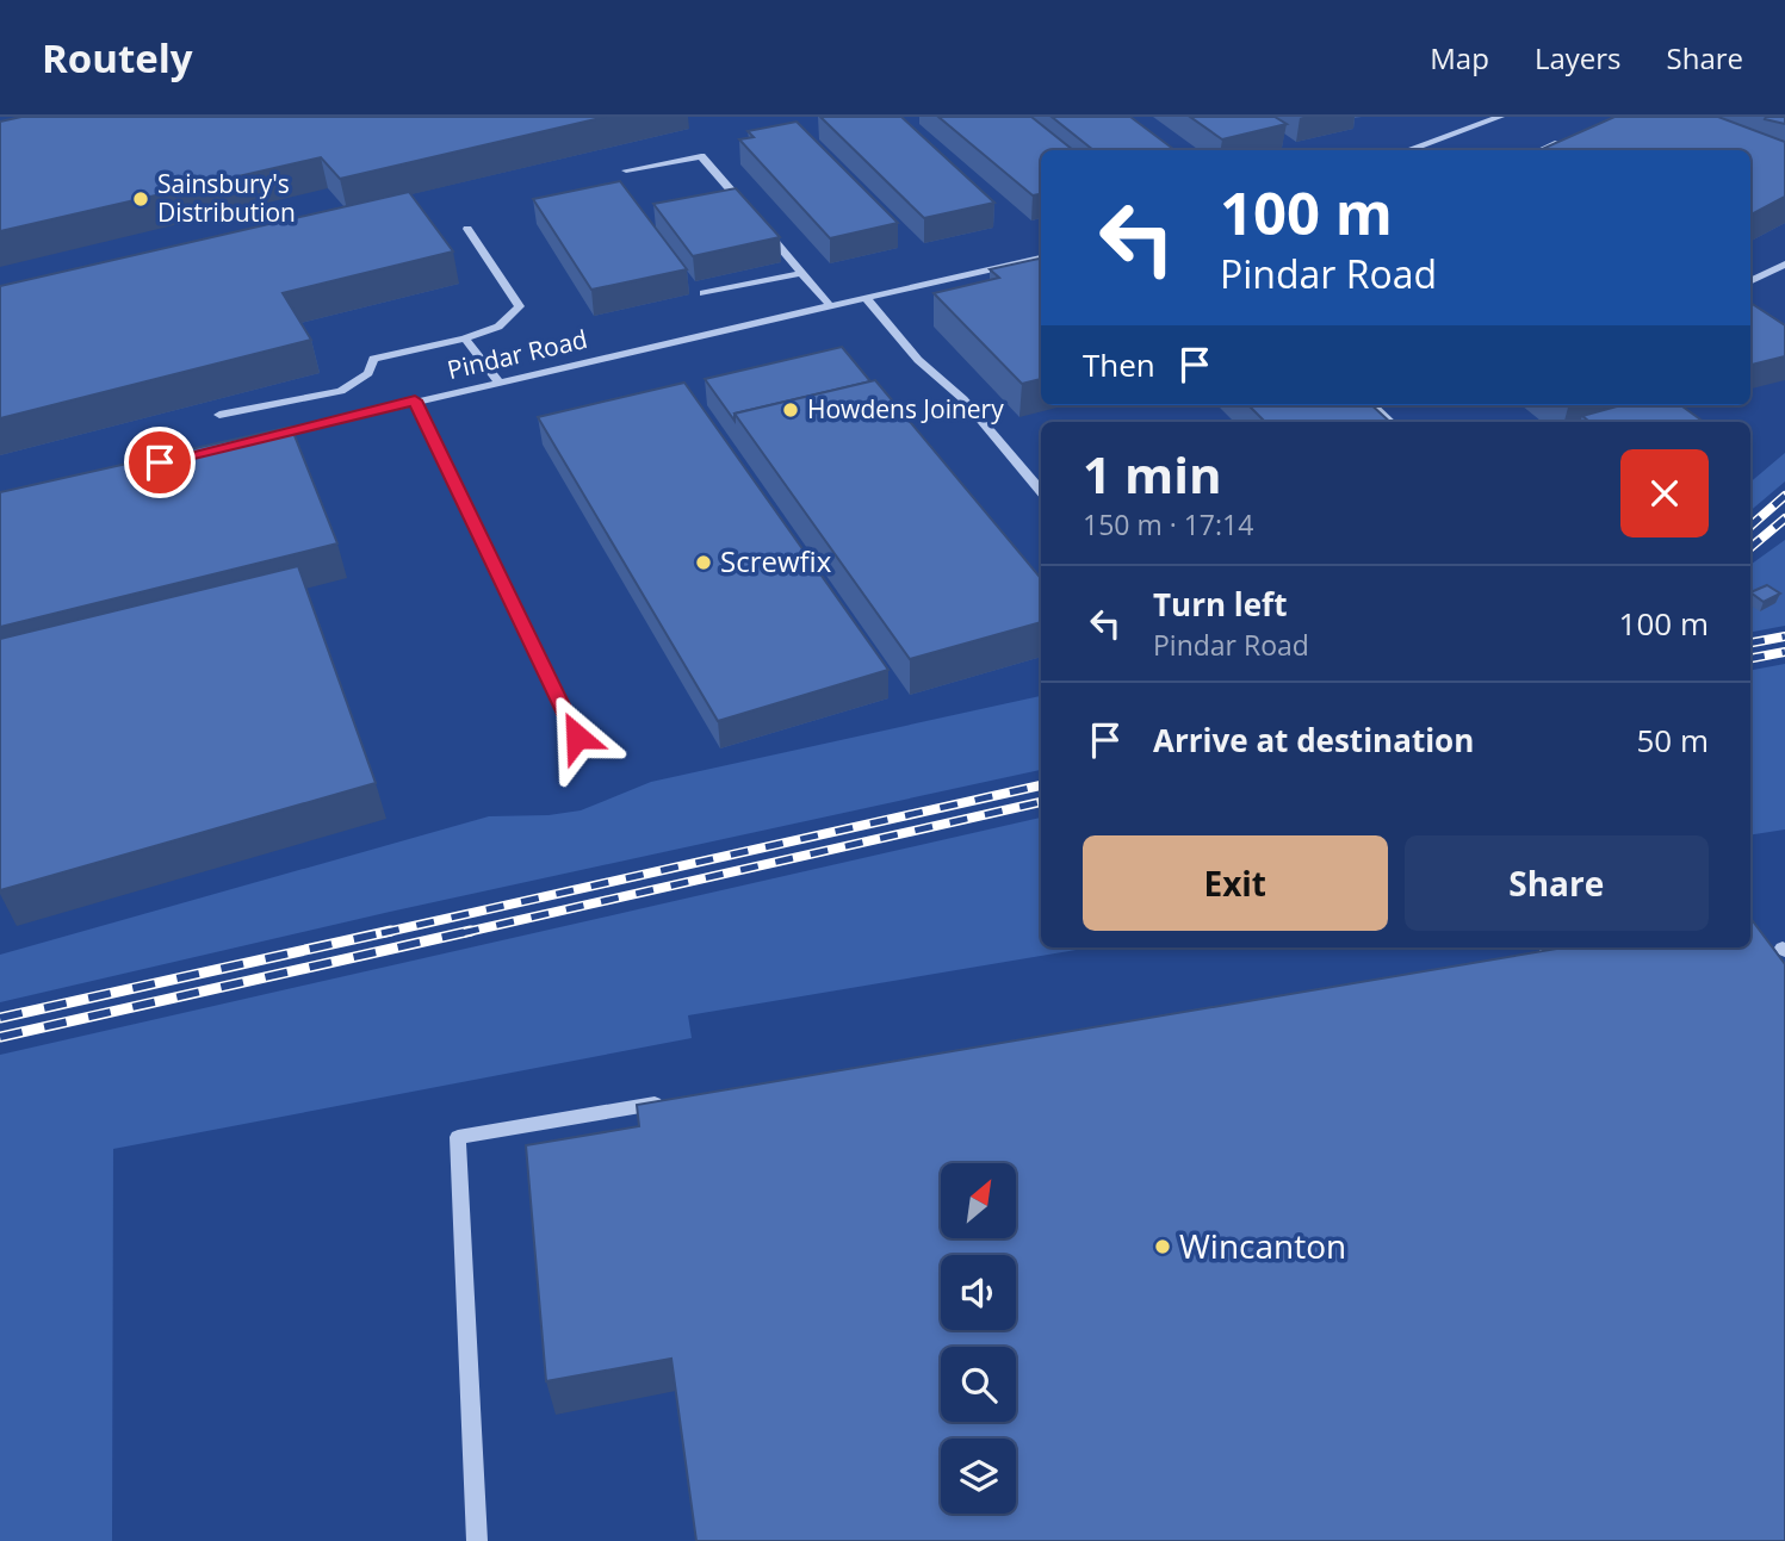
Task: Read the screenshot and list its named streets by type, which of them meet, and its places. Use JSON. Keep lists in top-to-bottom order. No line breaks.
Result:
{"streets":{"street":["Pindar Road"]},"places":["Sainsbury's Distribution","Howdens Joinery","Screwfix","Wincanton"],"north":"top right","page":{"header":"Routely","nav":["Map","Layers","Share"],"turn":["100 m","Pindar Road"],"then":"Then","heading":["1 min","150 m · 17:14"],"list":[{"name":"Turn left","note":"Pindar Road","value":"100 m"},{"name":"Arrive at destination","value":"50 m"}],"buttons":["Exit","Share"]}}
